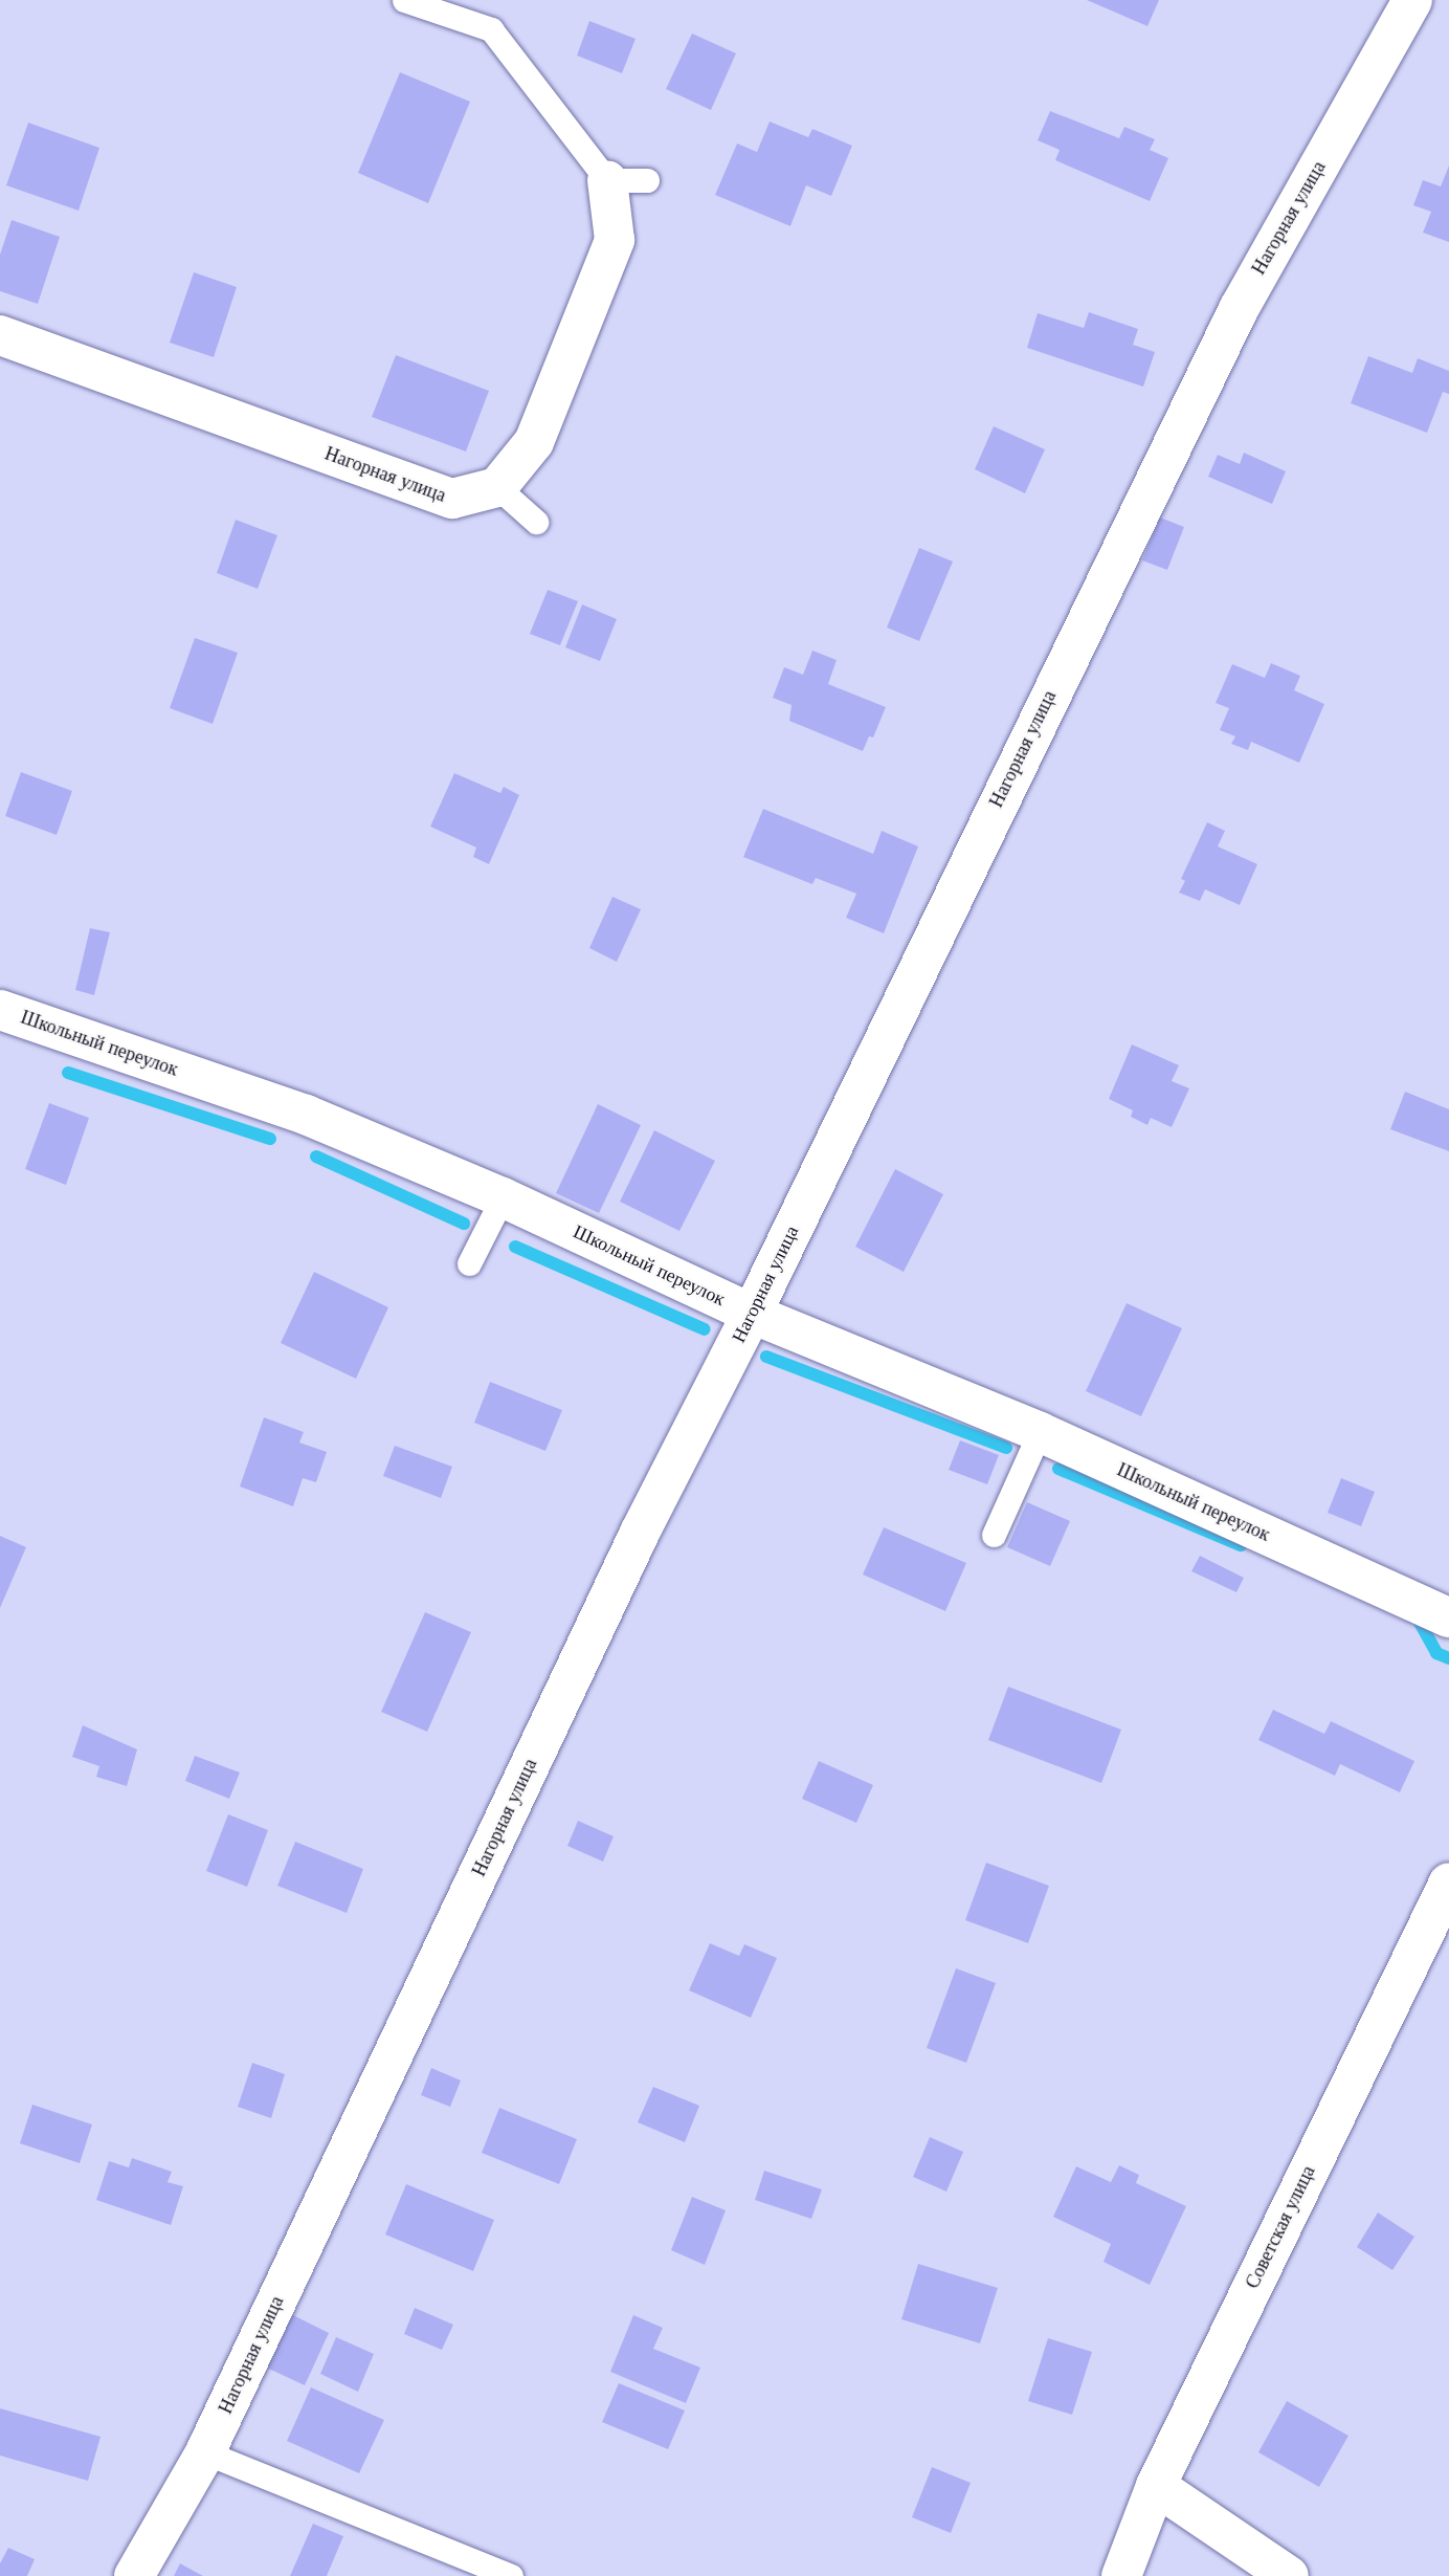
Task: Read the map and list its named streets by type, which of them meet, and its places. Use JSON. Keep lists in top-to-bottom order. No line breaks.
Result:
{"streets":{"street":["Нагорная улица","Школьный переулок","Советская улица"]},"crossings":[["Нагорная улица","Школьный переулок"]]}
